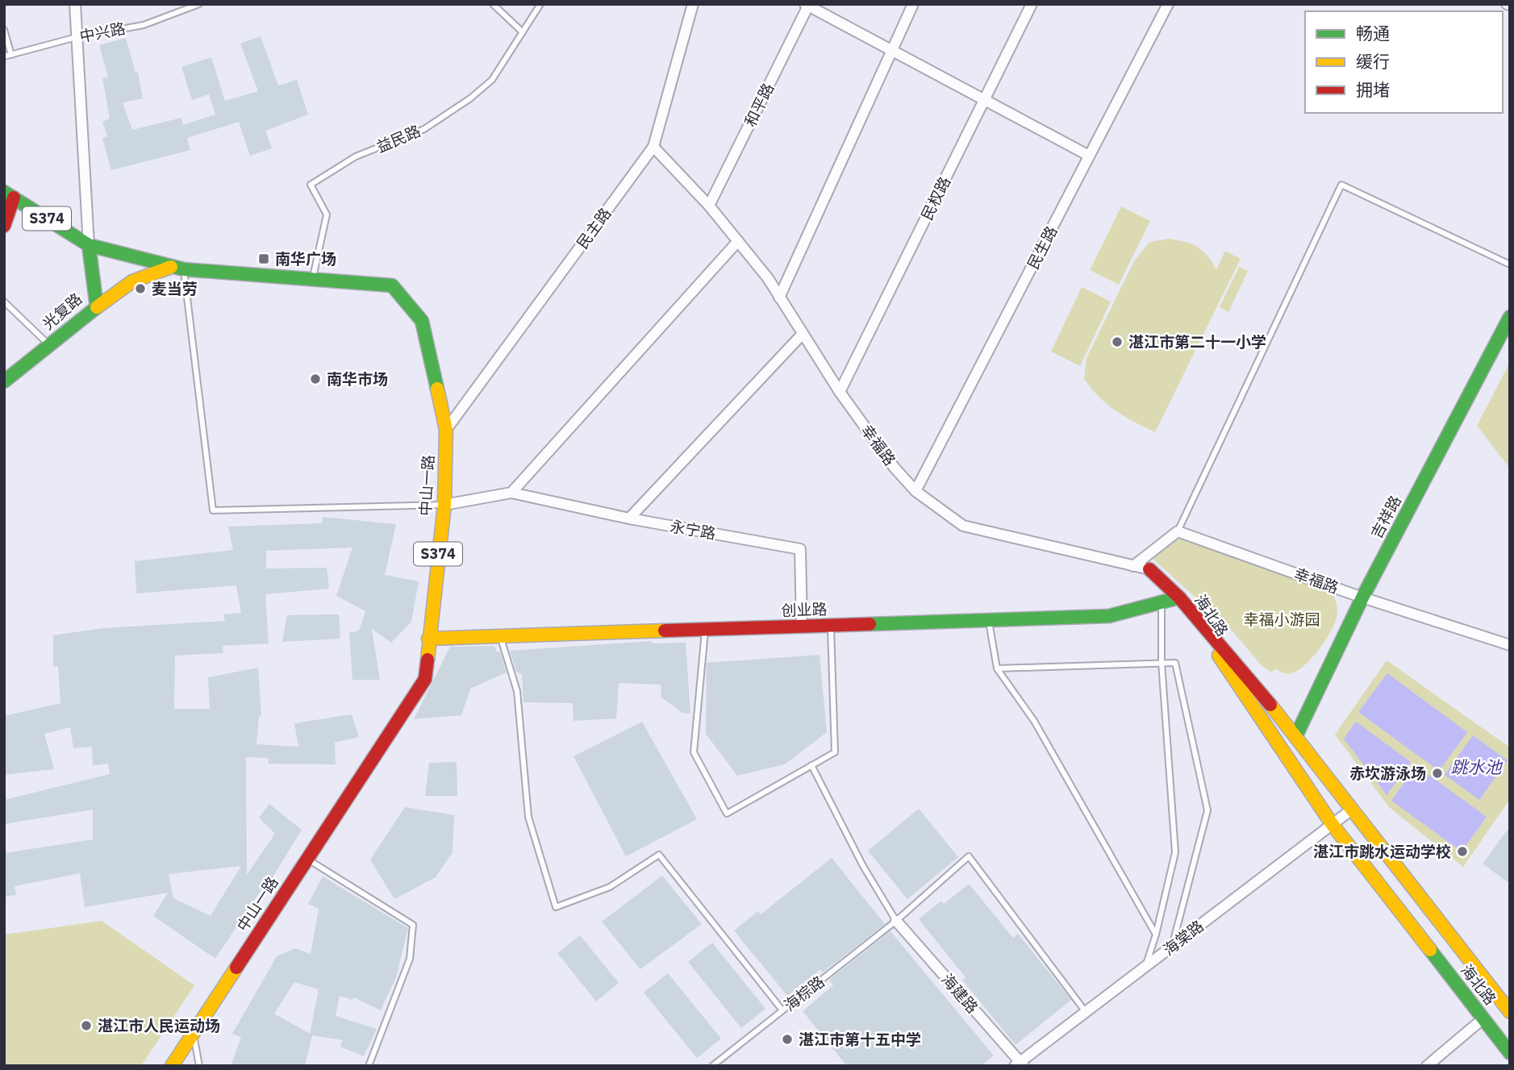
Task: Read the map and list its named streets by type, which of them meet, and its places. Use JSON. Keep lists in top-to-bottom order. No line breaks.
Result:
{"streets":{"street":["和平路","民权路","S374","民主路","民生路","光复路","幸福路","中山一路","吉祥路","永宁路","创业路","海北路","海棠路","海建路"],"lane":["中兴路","益民路","海棕路"]},"crossings":[["和平路","幸福路"],["益民路","中山一路"],["民权路","幸福路"],["S374","光复路"],["S374","中山一路"],["民主路","幸福路"],["民主路","中山一路"],["民生路","幸福路"],["光复路","中山一路"],["幸福路","吉祥路"],["中山一路","创业路"],["吉祥路","海北路"],["永宁路","创业路"],["创业路","海北路"],["海北路","海棠路"],["海棠路","海棕路"],["海棠路","海建路"],["海棕路","海建路"]],"water":["跳水池"],"parks":["幸福小游园"],"places":{"transit":["南华广场"],"other":["麦当劳","湛江市第二十一小学","南华市场","赤坎游泳场","湛江市跳水运动学校","湛江市人民运动场","湛江市第十五中学"]},"legend":["畅通","缓行","拥堵"]}
